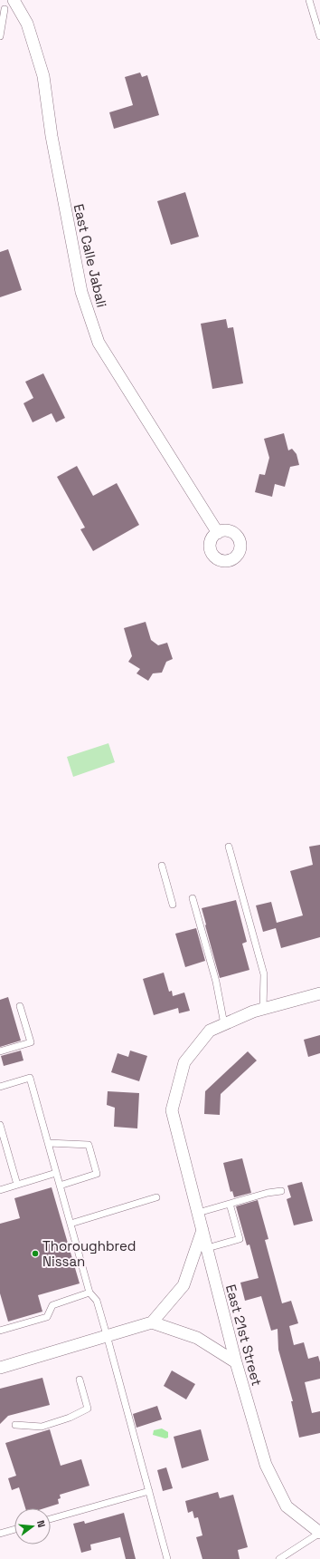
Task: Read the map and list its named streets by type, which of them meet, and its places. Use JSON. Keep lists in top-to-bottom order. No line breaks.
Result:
{"streets":{"street":["East Calle Jabali","East 21st Street"]},"places":["Thoroughbred Nissan"],"north":"right"}
